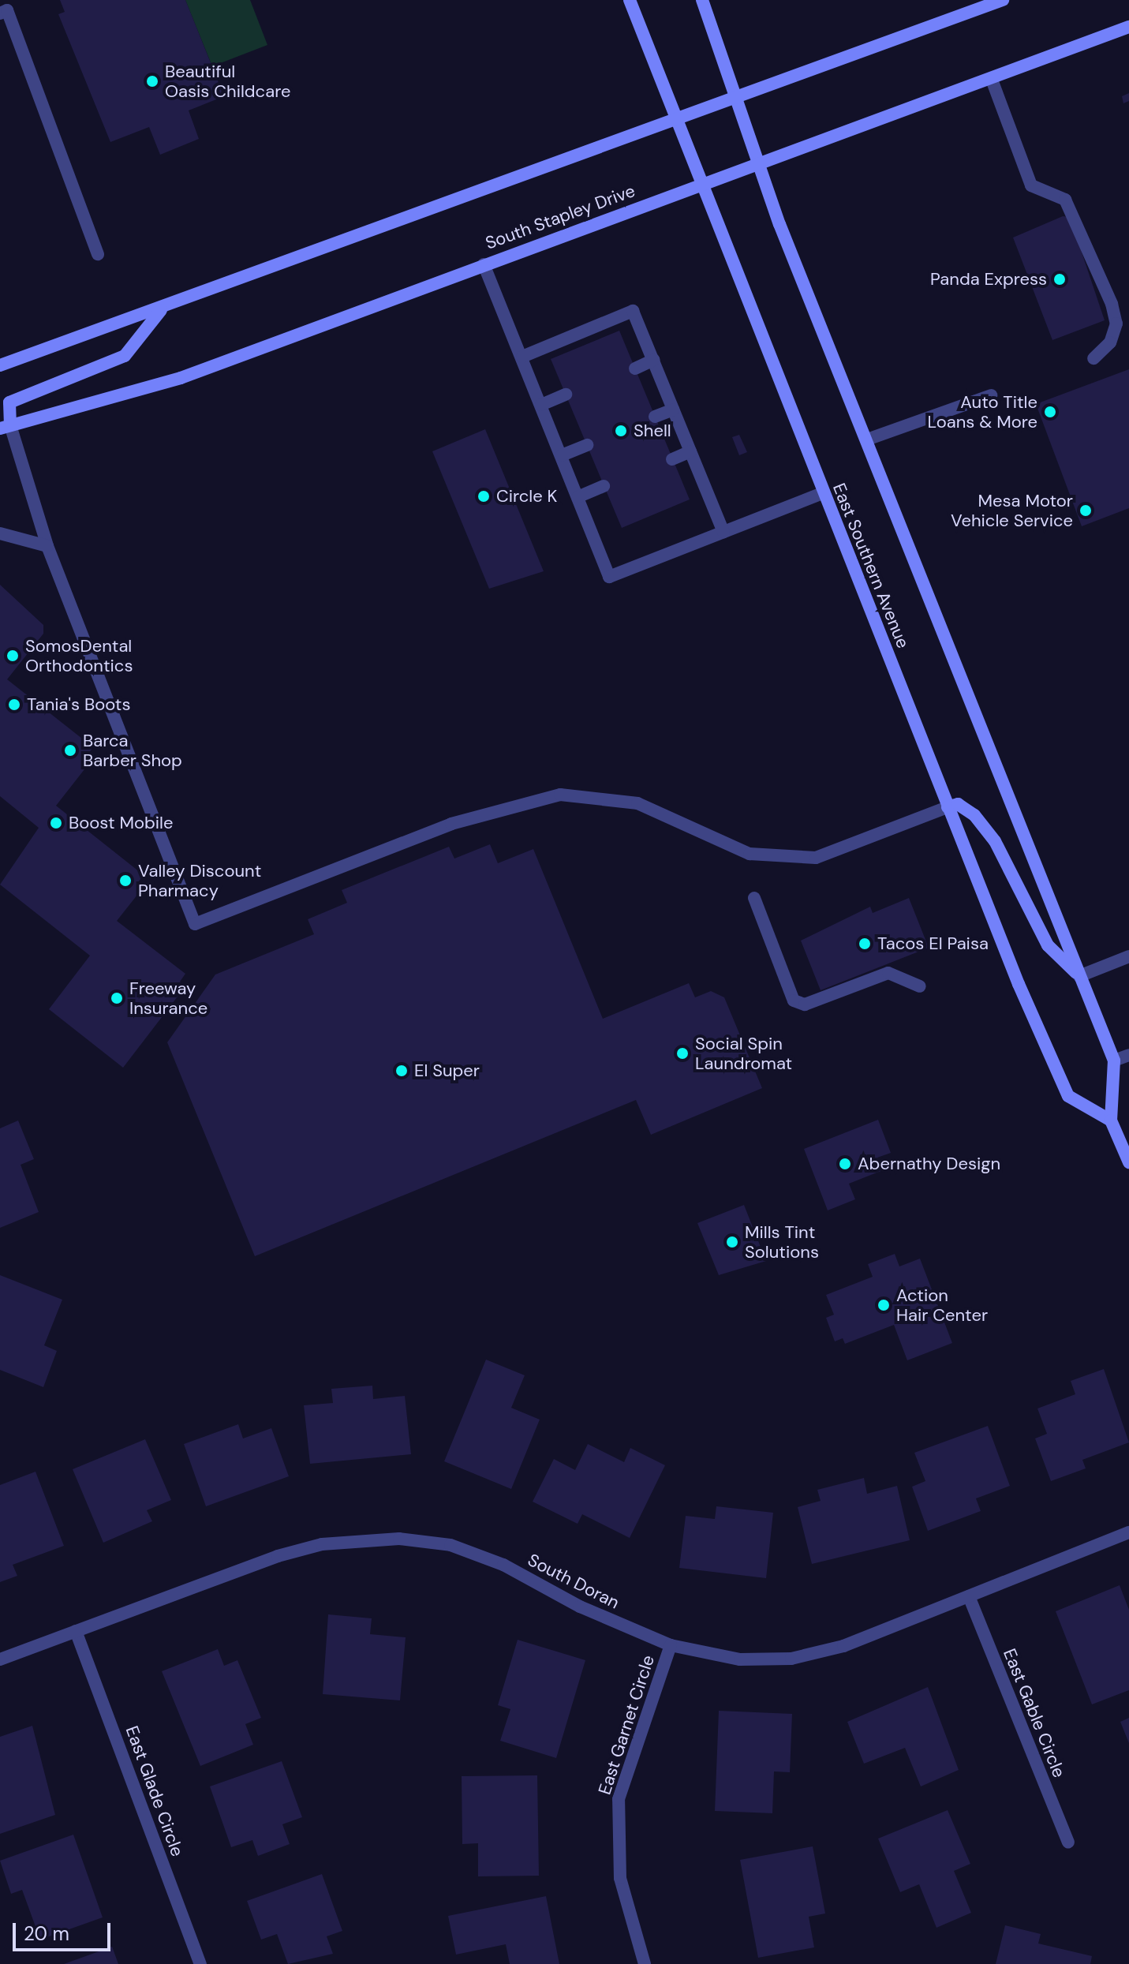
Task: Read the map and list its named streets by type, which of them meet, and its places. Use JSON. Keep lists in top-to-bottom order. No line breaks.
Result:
{"streets":{"main road":["South Stapley Drive","East Southern Avenue"],"street":["South Doran","East Gable Circle","East Garnet Circle","East Glade Circle"]},"crossings":[["South Stapley Drive","East Southern Avenue"],["South Doran","East Gable Circle"],["South Doran","East Garnet Circle"],["South Doran","East Glade Circle"]],"places":["Beautiful Oasis Childcare","Panda Express","Auto Title Loans & More","Shell","Circle K","Mesa Motor Vehicle Service","SomosDental Orthodontics","Tania's Boots","Barca Barber Shop","Boost Mobile","Valley Discount Pharmacy","Tacos El Paisa","Freeway Insurance","Social Spin Laundromat","El Super","Abernathy Design","Mills Tint Solutions","Action Hair Center"],"scale_bar":"20 m"}
